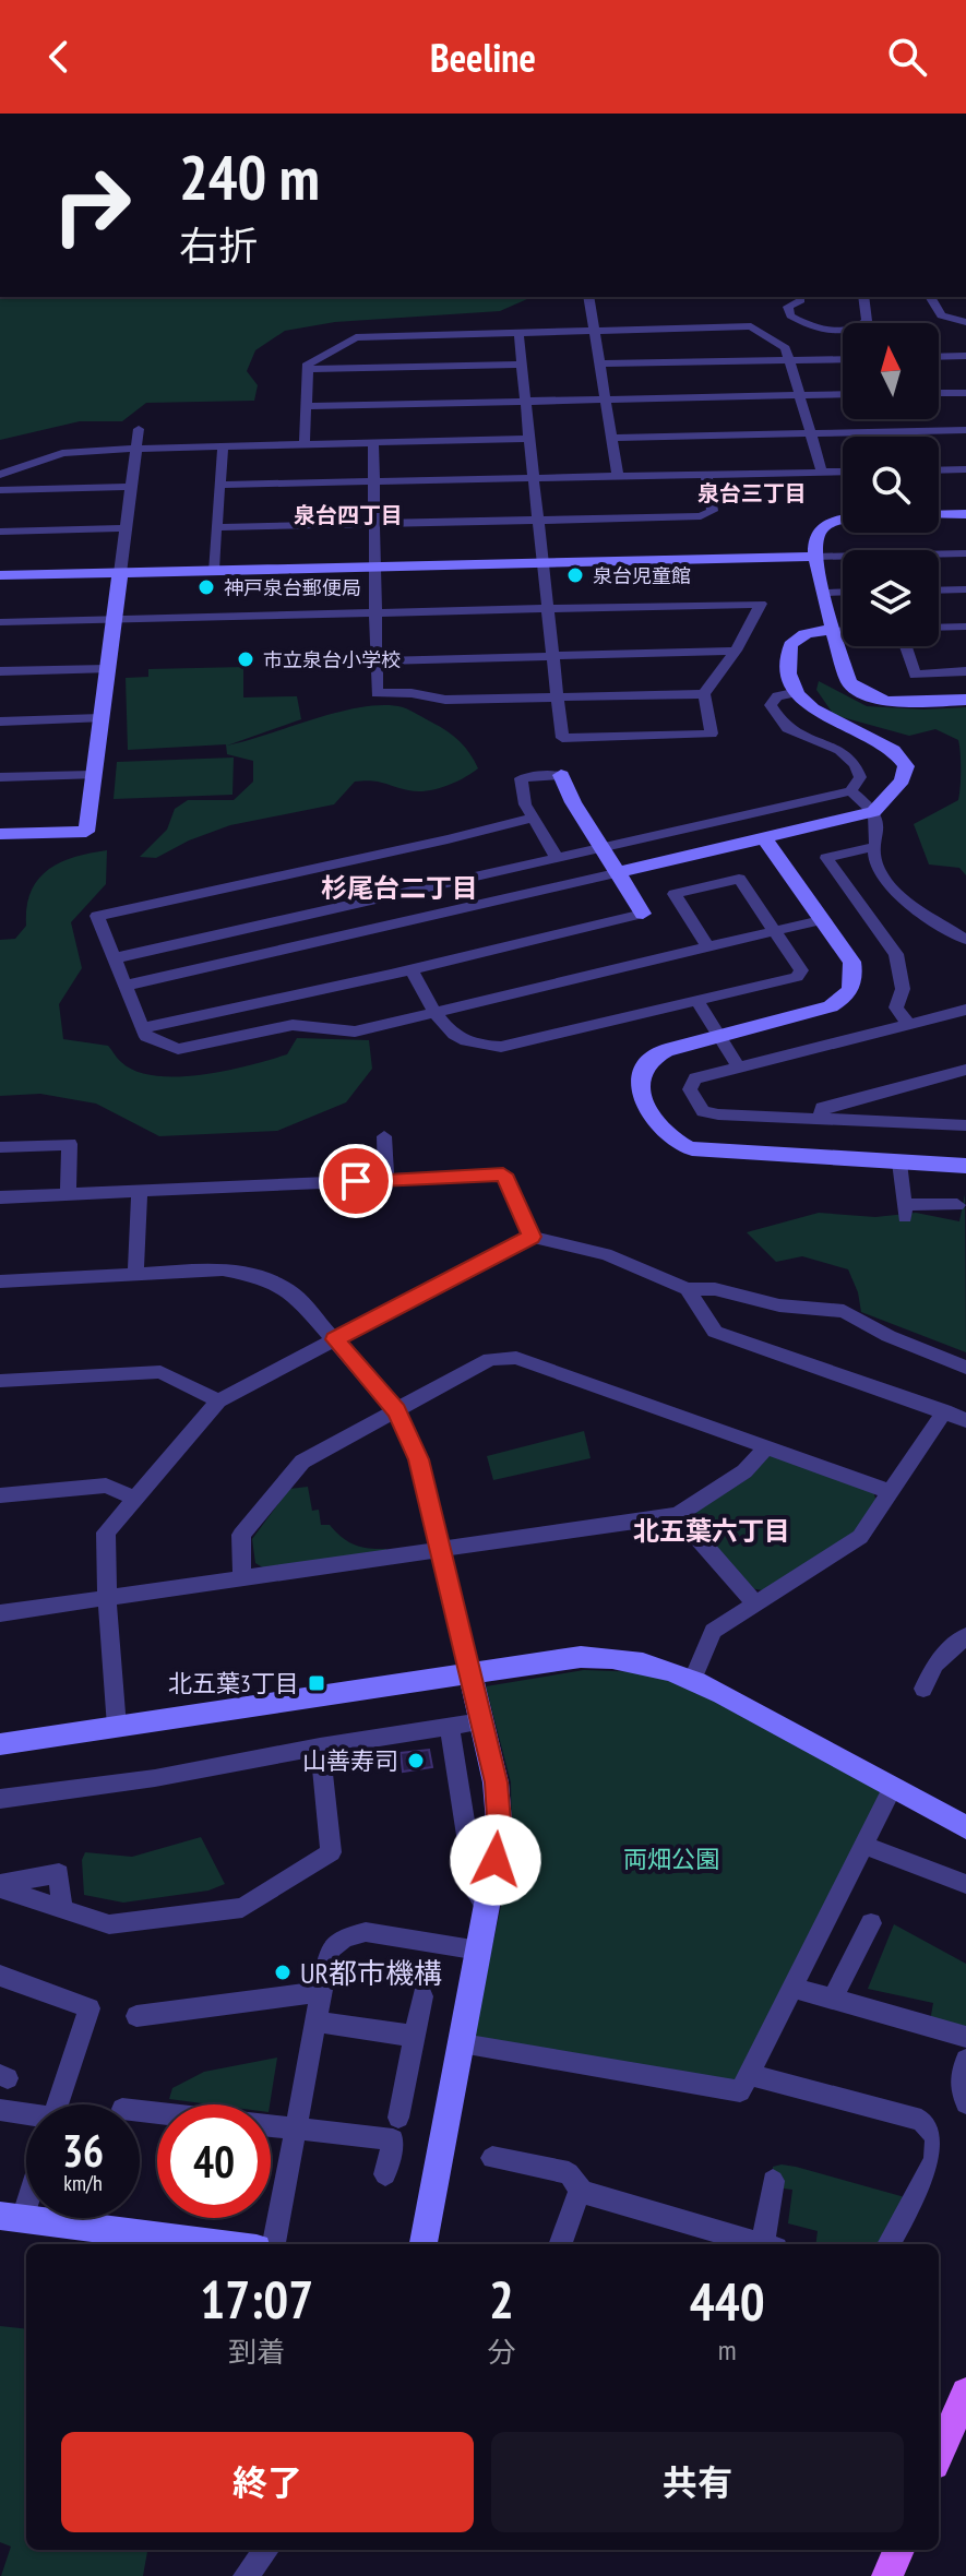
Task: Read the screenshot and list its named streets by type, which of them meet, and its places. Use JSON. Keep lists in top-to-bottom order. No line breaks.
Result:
{"districts":["泉台三丁目","泉台四丁目","杉尾台二丁目","北五葉六丁目"],"parks":["両畑公園"],"places":{"other":["泉台児童館","神戸泉台郵便局","市立泉台小学校","山善寿司","UR都市機構"],"transit":["北五葉3丁目"]},"north":"top","page":{"header":"Beeline","turn":["240 m","右折"],"speed":"36 km/h","limit":"40","eta":["17:07","到着","2","分","440","m"],"buttons":["終了","共有"]}}
